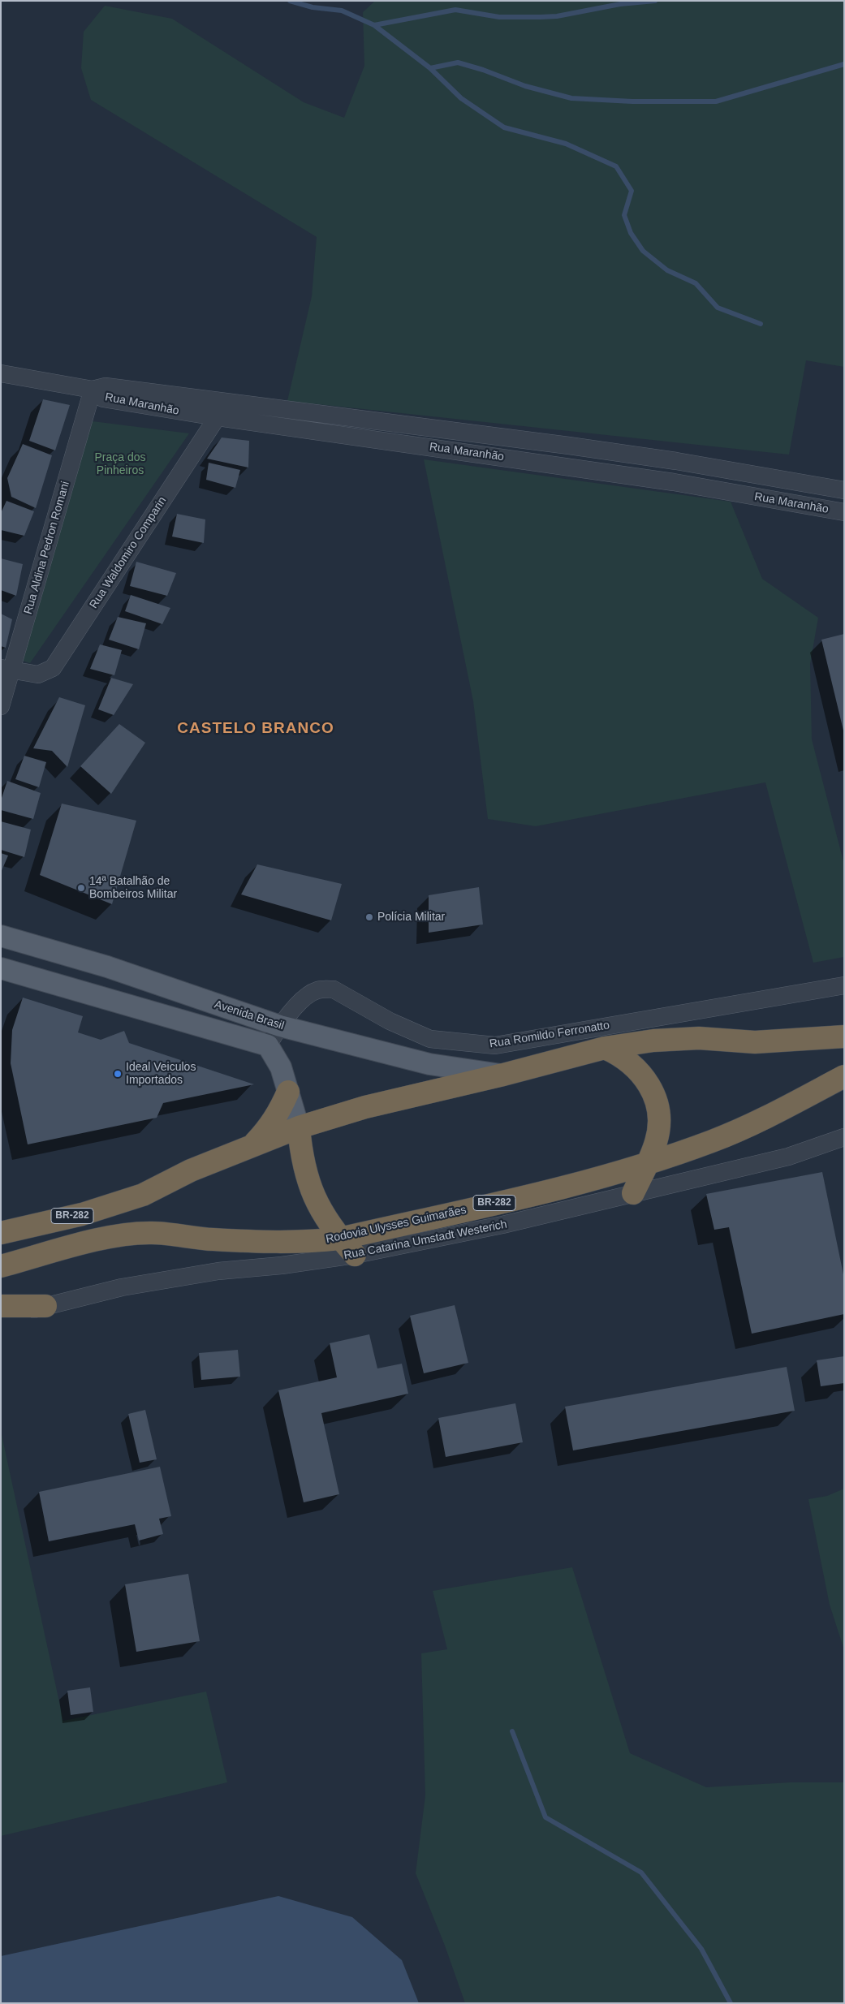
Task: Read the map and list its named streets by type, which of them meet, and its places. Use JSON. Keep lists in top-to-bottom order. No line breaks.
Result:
{"streets":{"highway":["BR-282","Rodovia Ulysses Guimarães"],"main road":["Avenida Brasil"],"street":["Rua Maranhão","Rua Aldina Pedron Romani","Rua Waldomiro Comparin","Rua Romildo Ferronatto","Rua Catarina Umstadt Westerich"]},"crossings":[["Rua Maranhão","Rua Aldina Pedron Romani"],["Rua Maranhão","Rua Waldomiro Comparin"],["Rua Aldina Pedron Romani","Rua Waldomiro Comparin"],["Avenida Brasil","Rua Romildo Ferronatto"],["Avenida Brasil","BR-282"]],"districts":["CASTELO BRANCO"],"parks":["Praça dos Pinheiros"],"places":["14ª Batalhão de Bombeiros Militar","Polícia Militar","Ideal Veiculos Importados"]}
